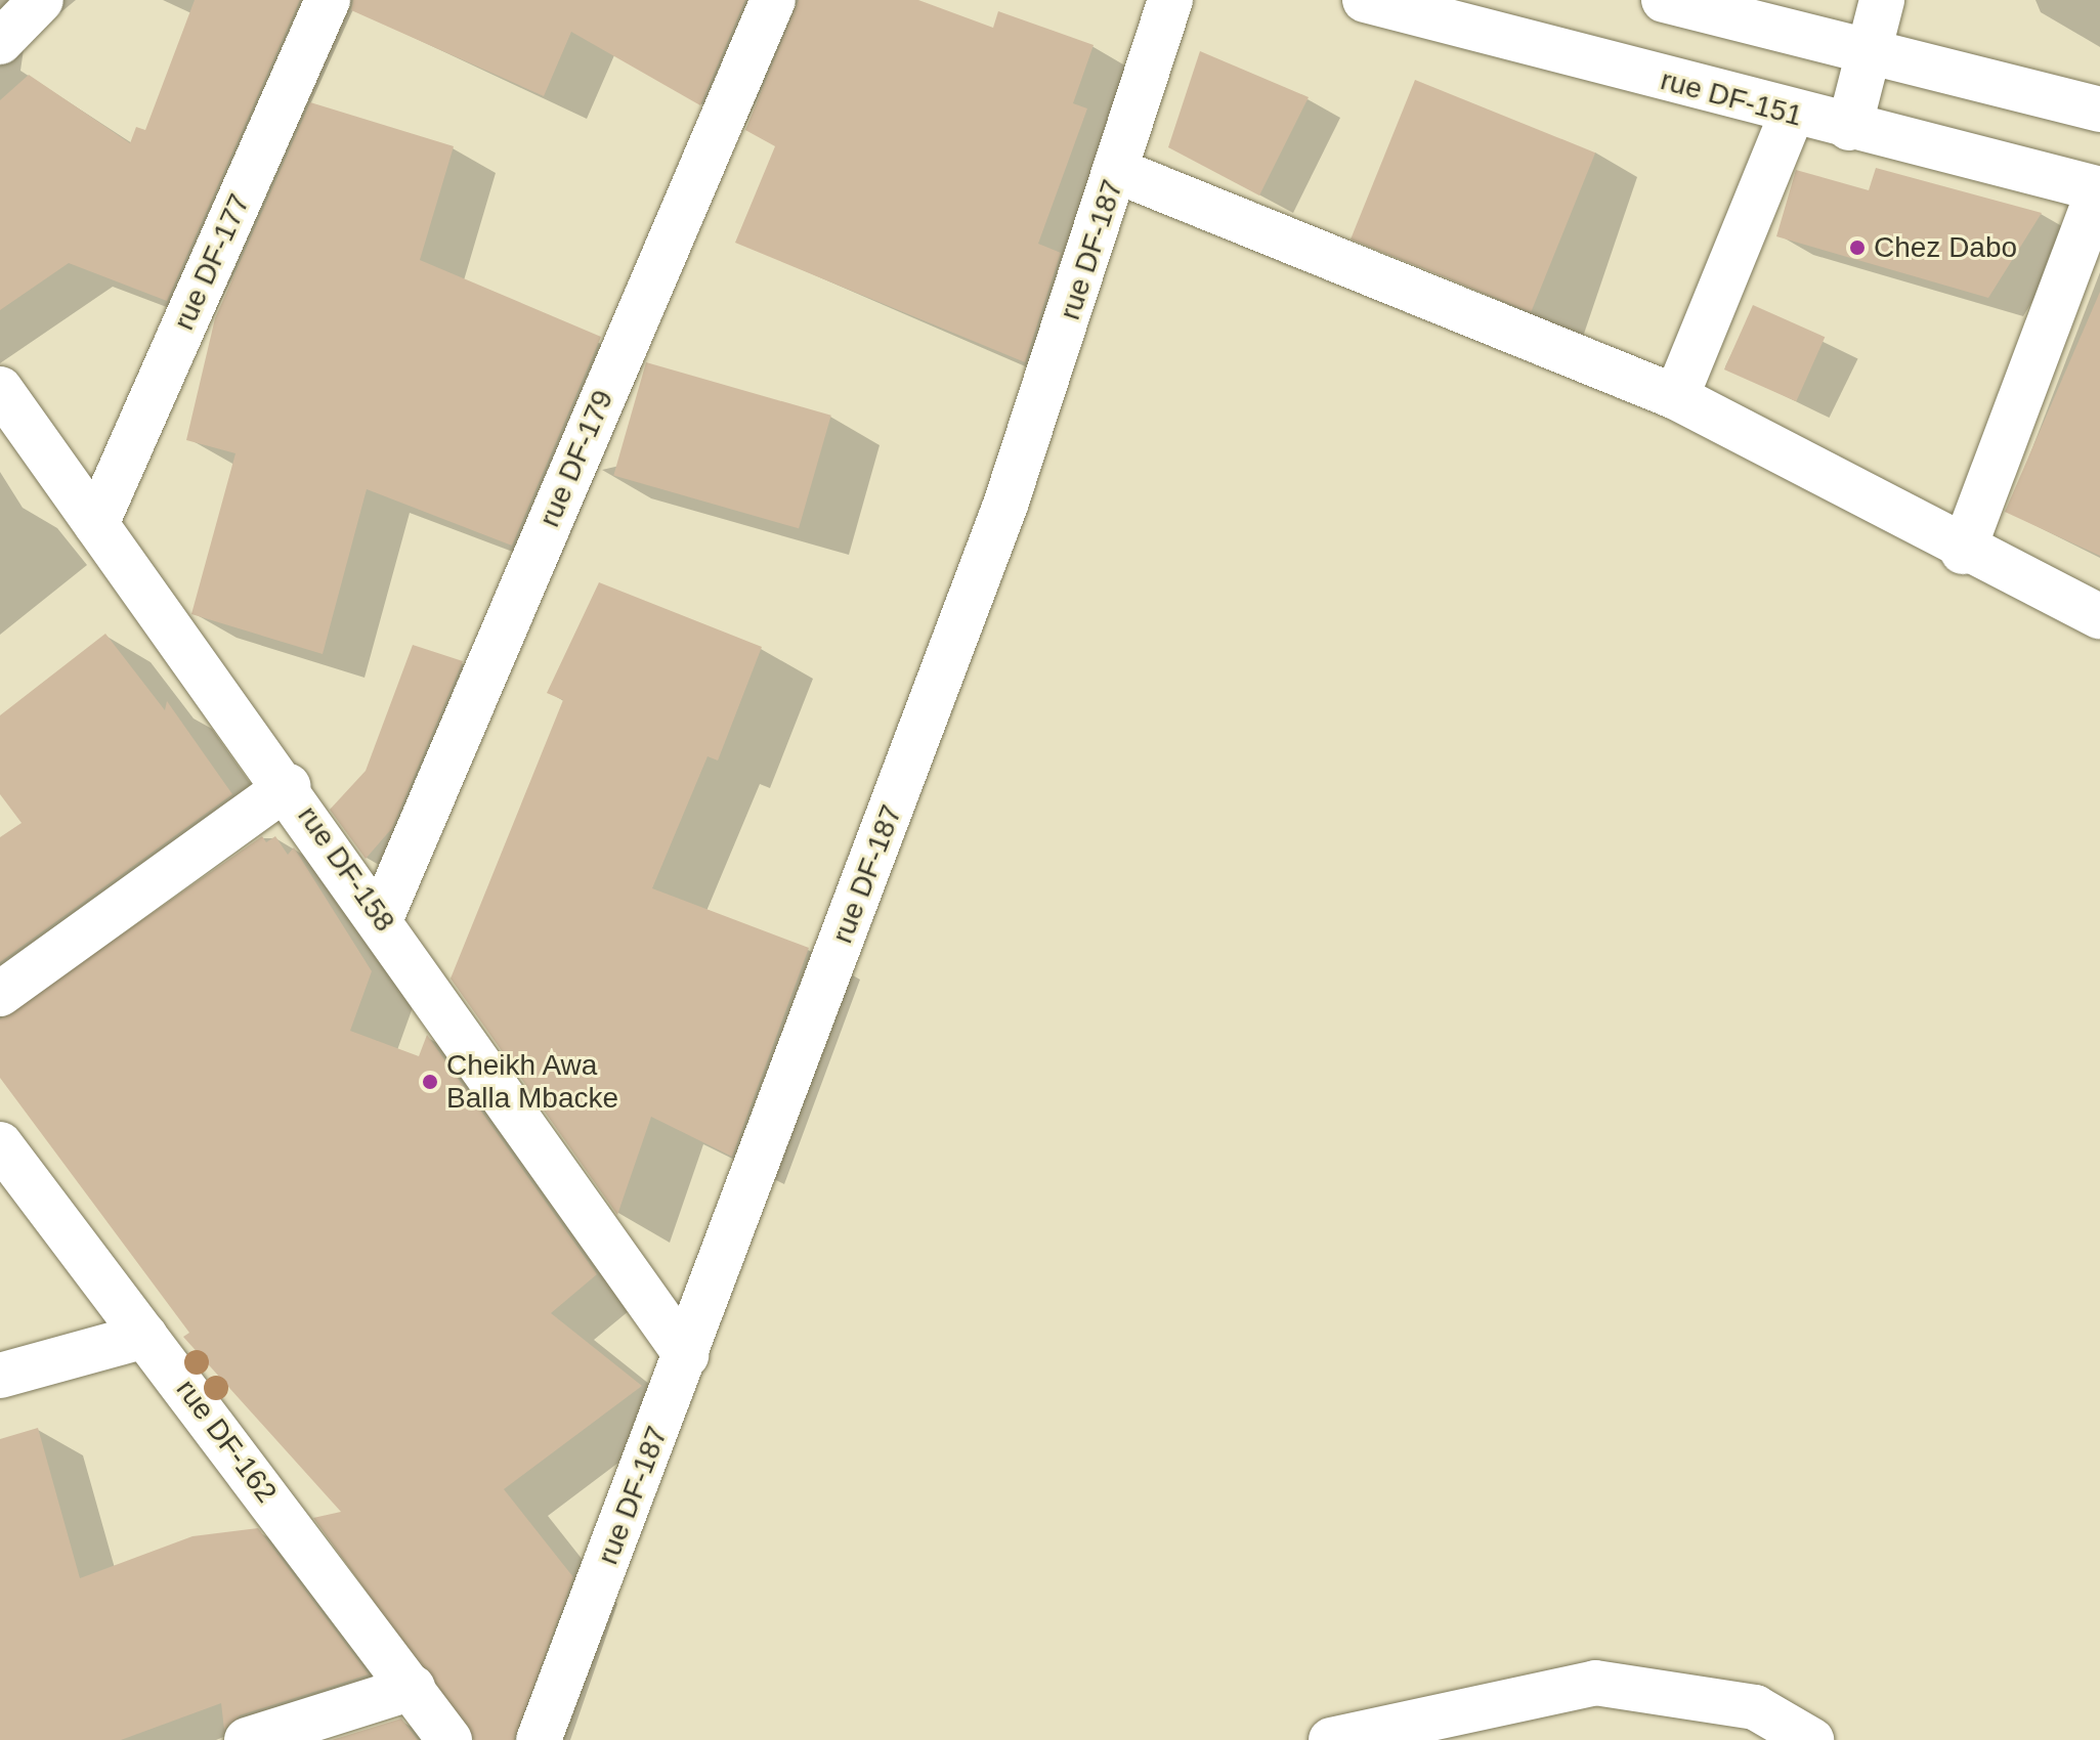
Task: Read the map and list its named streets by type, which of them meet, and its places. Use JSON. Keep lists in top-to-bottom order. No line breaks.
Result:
{"streets":{"street":["rue DF-151","rue DF-187","rue DF-177","rue DF-179","rue DF-158","rue DF-162"]},"crossings":[["rue DF-187","rue DF-158"],["rue DF-177","rue DF-158"],["rue DF-179","rue DF-158"]],"places":["Chez Dabo","Cheikh Awa Balla Mbacke"]}
